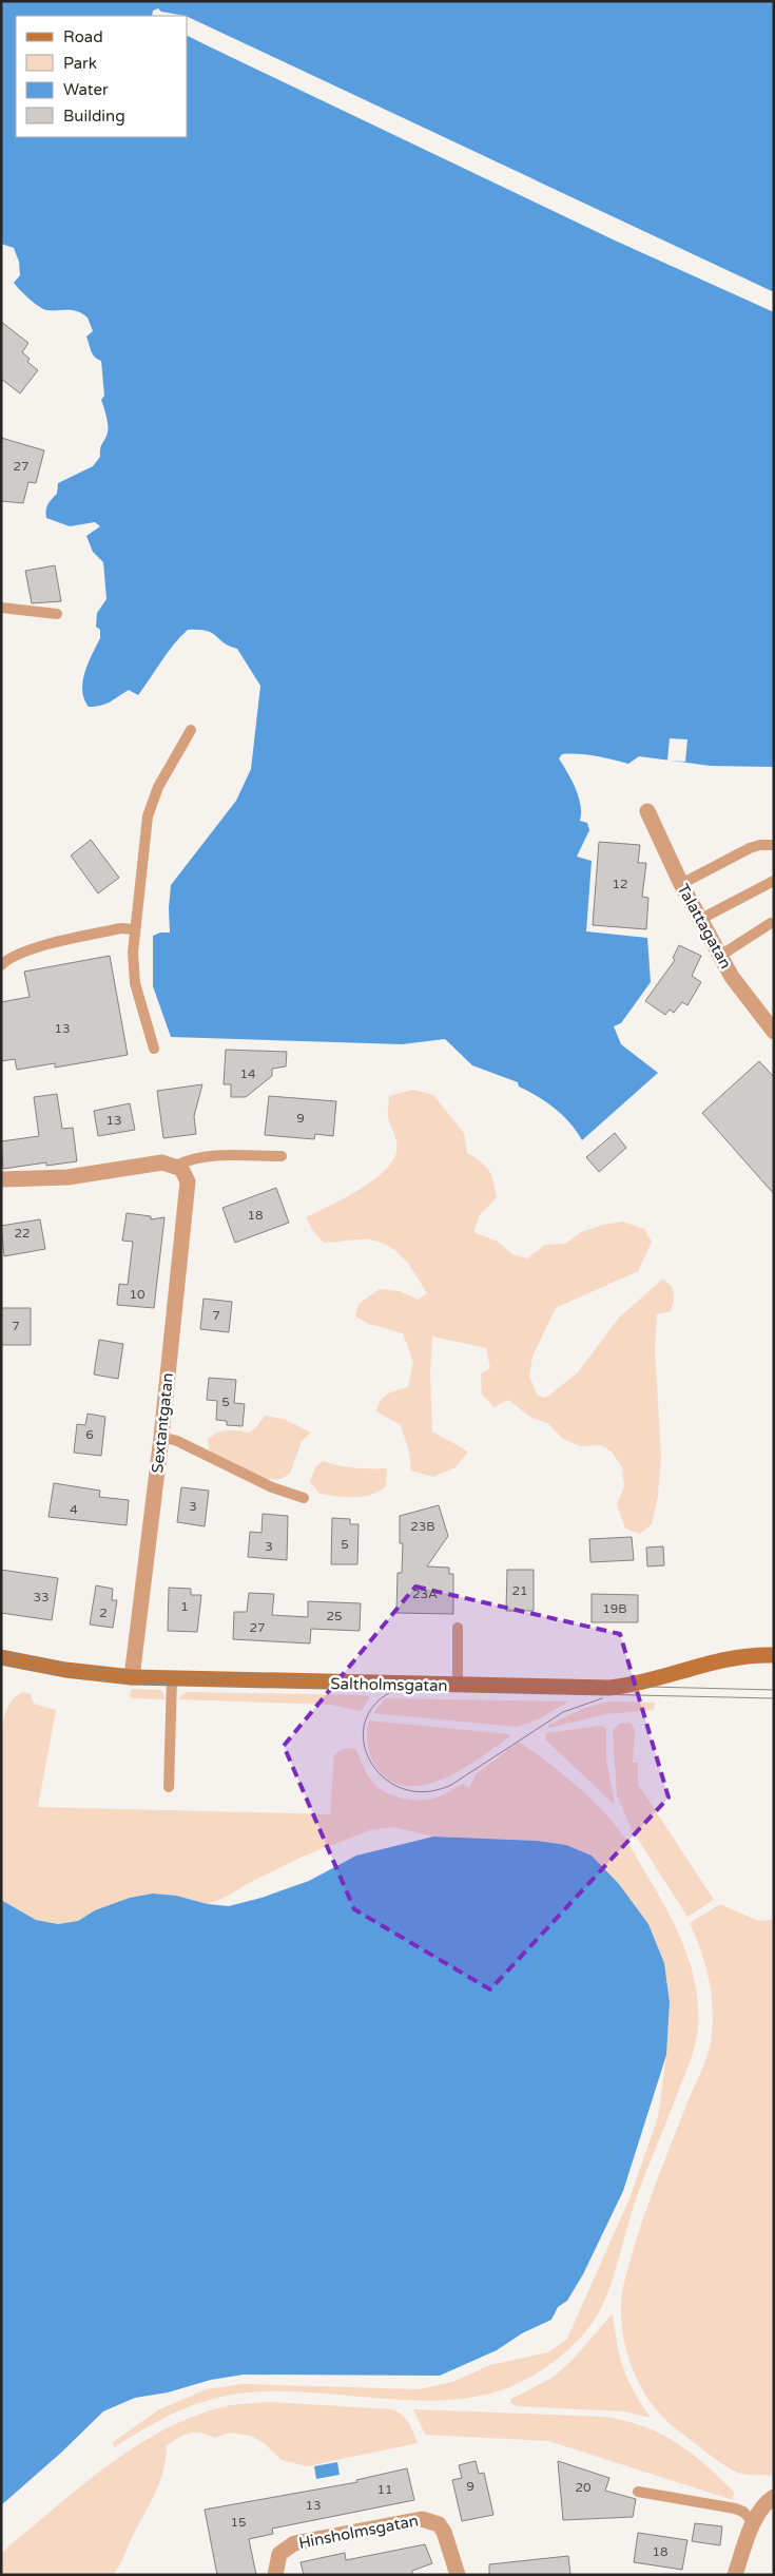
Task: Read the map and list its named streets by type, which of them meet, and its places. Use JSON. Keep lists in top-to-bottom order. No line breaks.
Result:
{"streets":{"street":["Talattagatan","Sextantgatan","Saltholmsgatan","Hinsholmsgatan"]},"crossings":[["Sextantgatan","Saltholmsgatan"]],"house_numbers":["27","12","13","14","9","13","18","22","10","7","7","5","6","3","4","23B","5","3","21","23A","33","1","19B","2","25","27","9","20","11","13","15","18"],"legend":["Road","Park","Water","Building"]}
